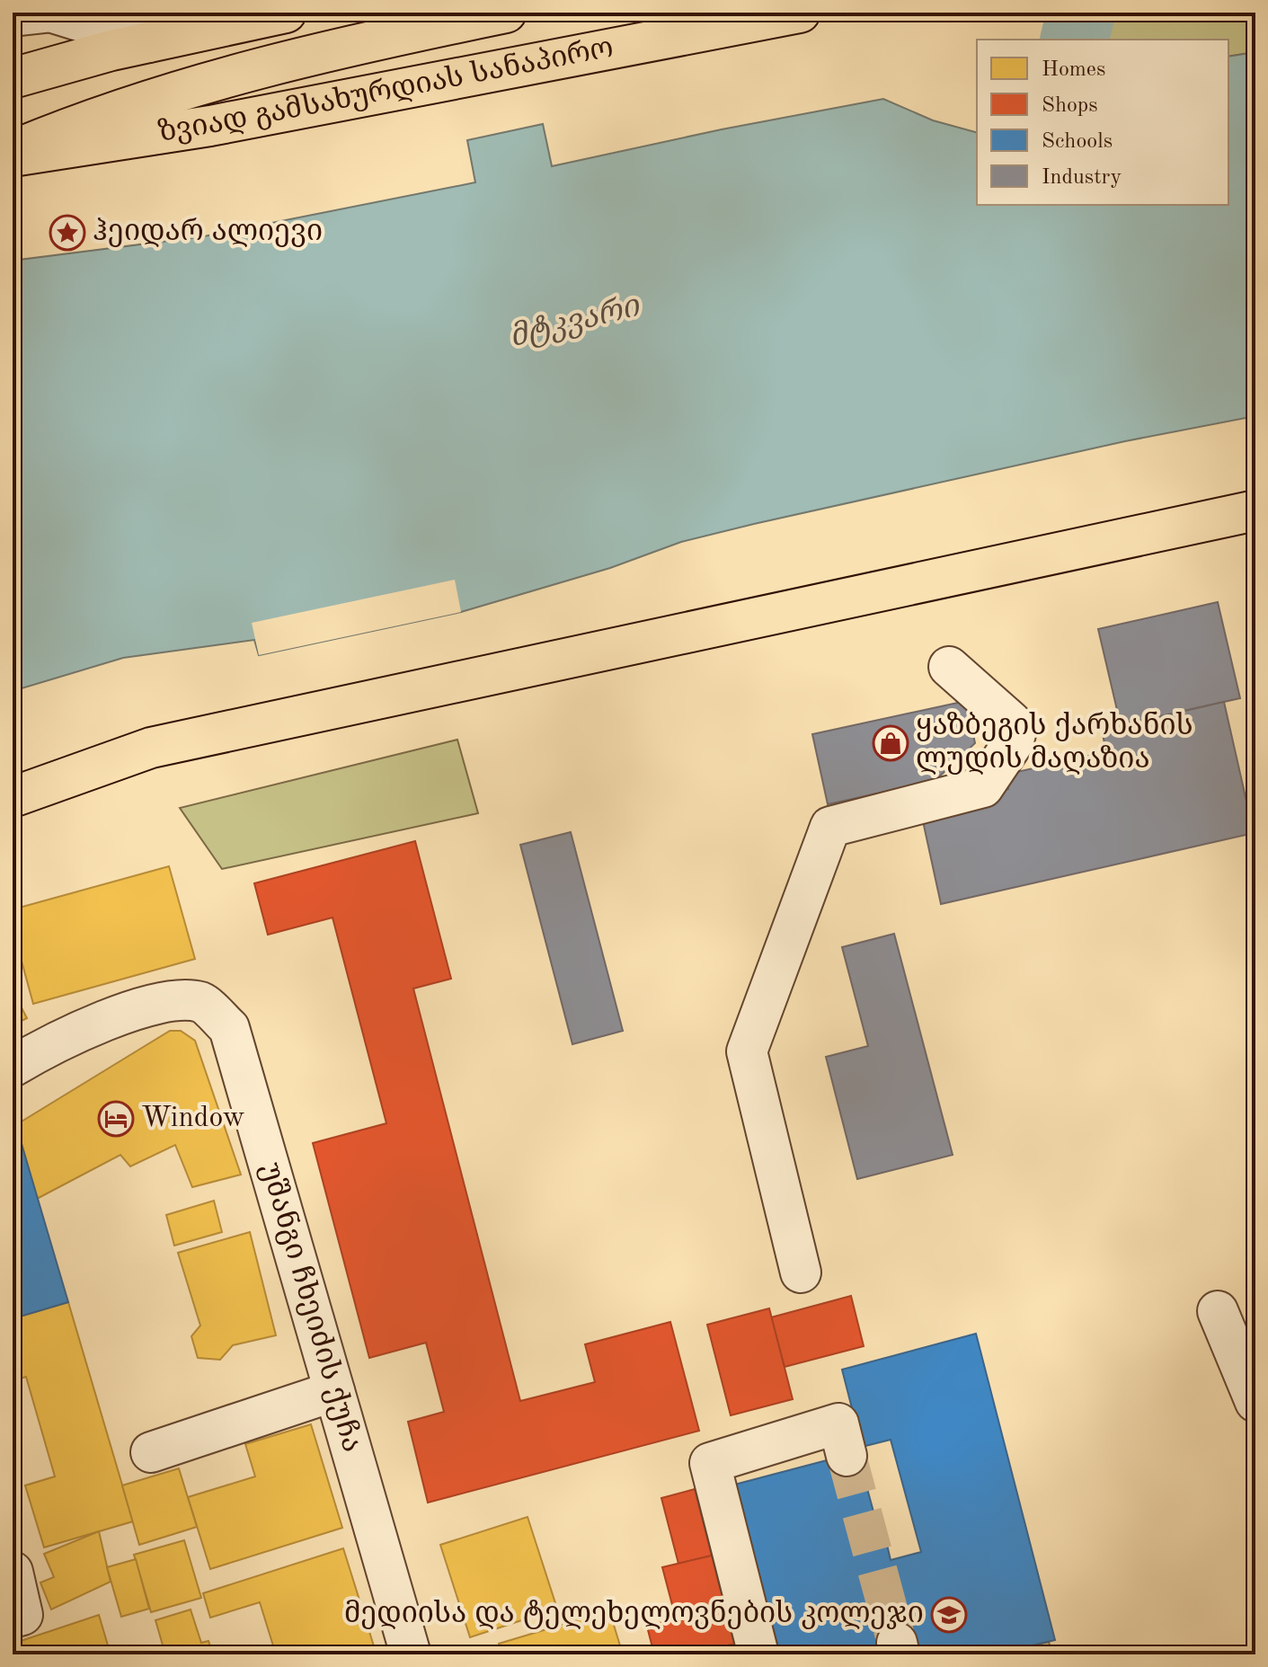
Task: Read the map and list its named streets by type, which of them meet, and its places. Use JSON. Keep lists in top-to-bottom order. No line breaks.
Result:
{"streets":{"main road":["ზვიად გამსახურდიას სანაპირო"],"street":["უშანგი ჩხეიძის ქუჩა"]},"water":["მტკვარი"],"places":{"place":["ჰეიდარ ალიევი"],"shop":["ყაზბეგის ქარხანის ლუდის მაღაზია"],"hotel":["Window"],"school or university":["მედიისა და ტელეხელოვნების კოლეჯი"]},"legend":["Homes","Shops","Schools","Industry"]}
